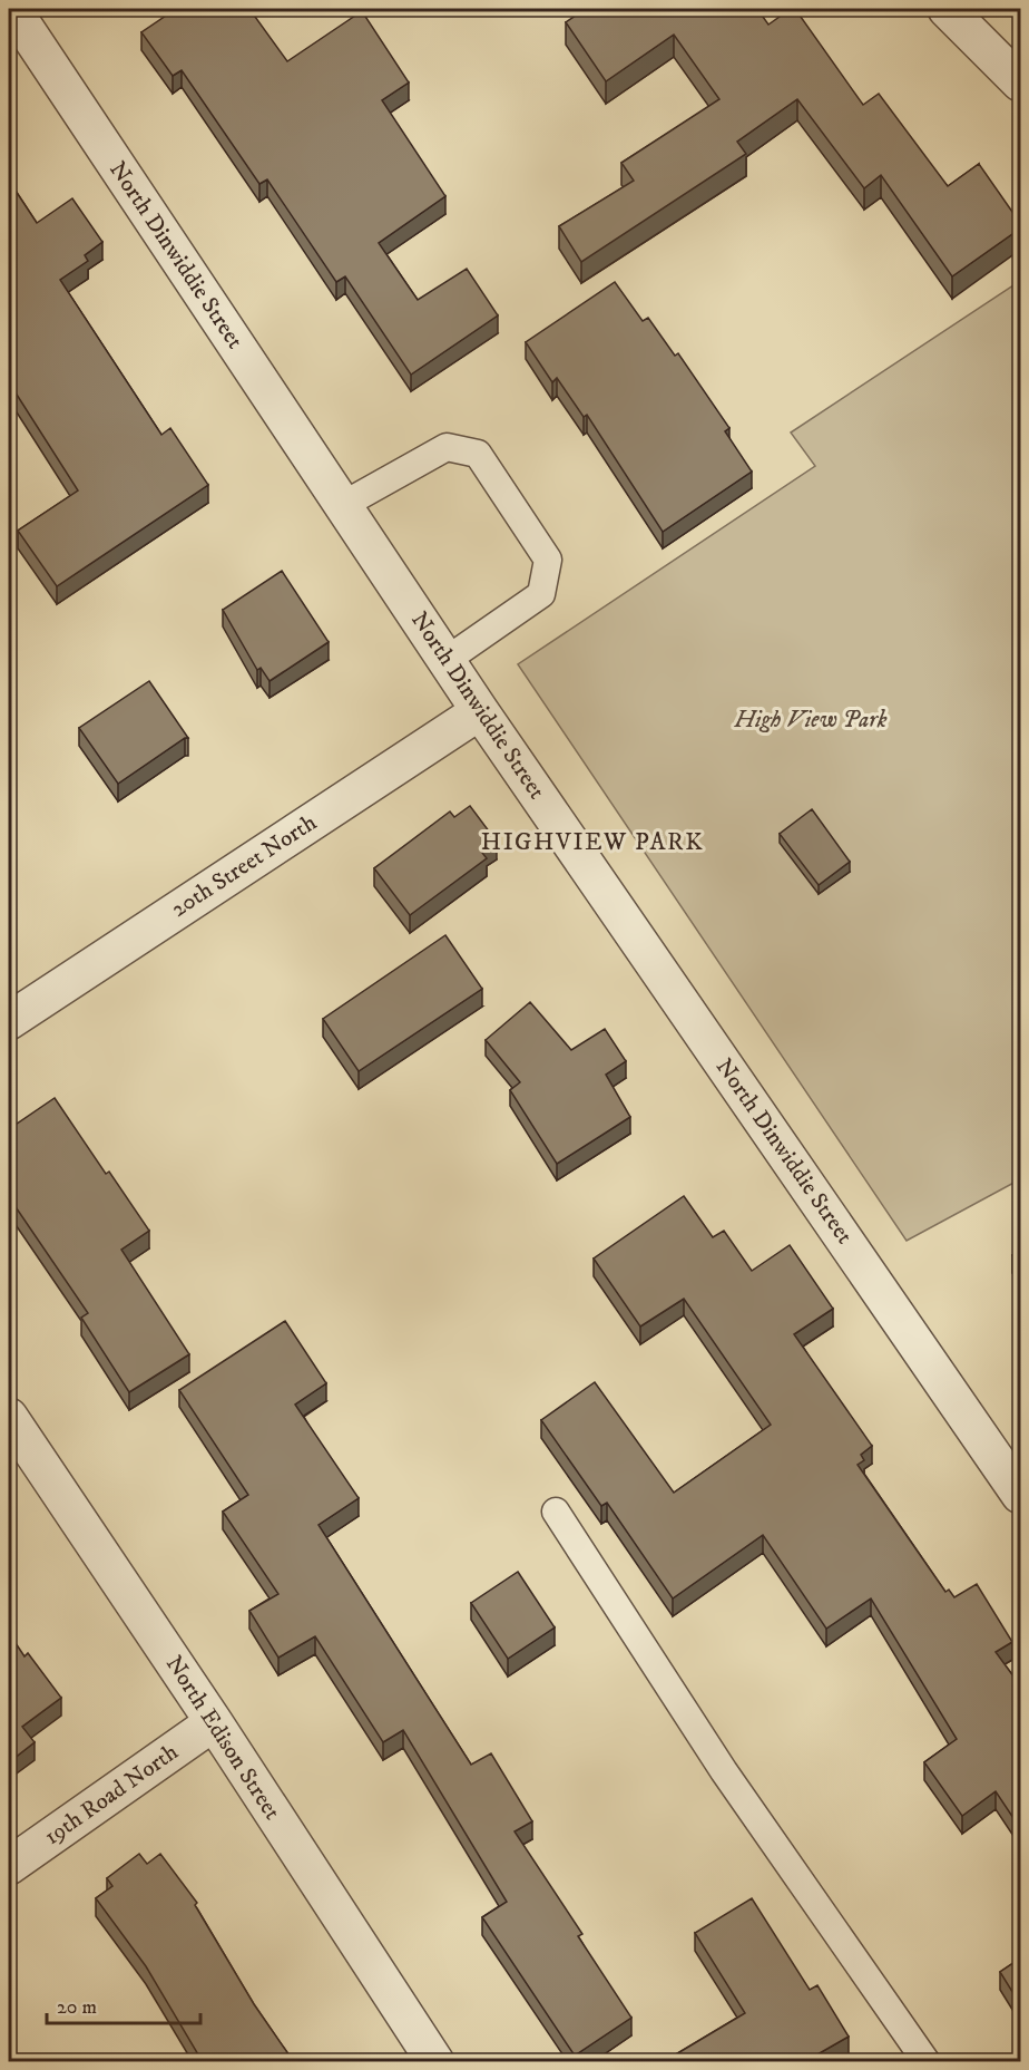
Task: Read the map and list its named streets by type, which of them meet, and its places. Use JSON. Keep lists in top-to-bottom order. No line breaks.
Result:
{"streets":{"street":["North Dinwiddie Street","20th Street North","North Edison Street","19th Road North"]},"crossings":[["North Dinwiddie Street","20th Street North"],["North Edison Street","19th Road North"]],"districts":["HIGHVIEW PARK"],"parks":["High View Park"],"scale_bar":"20 m"}
